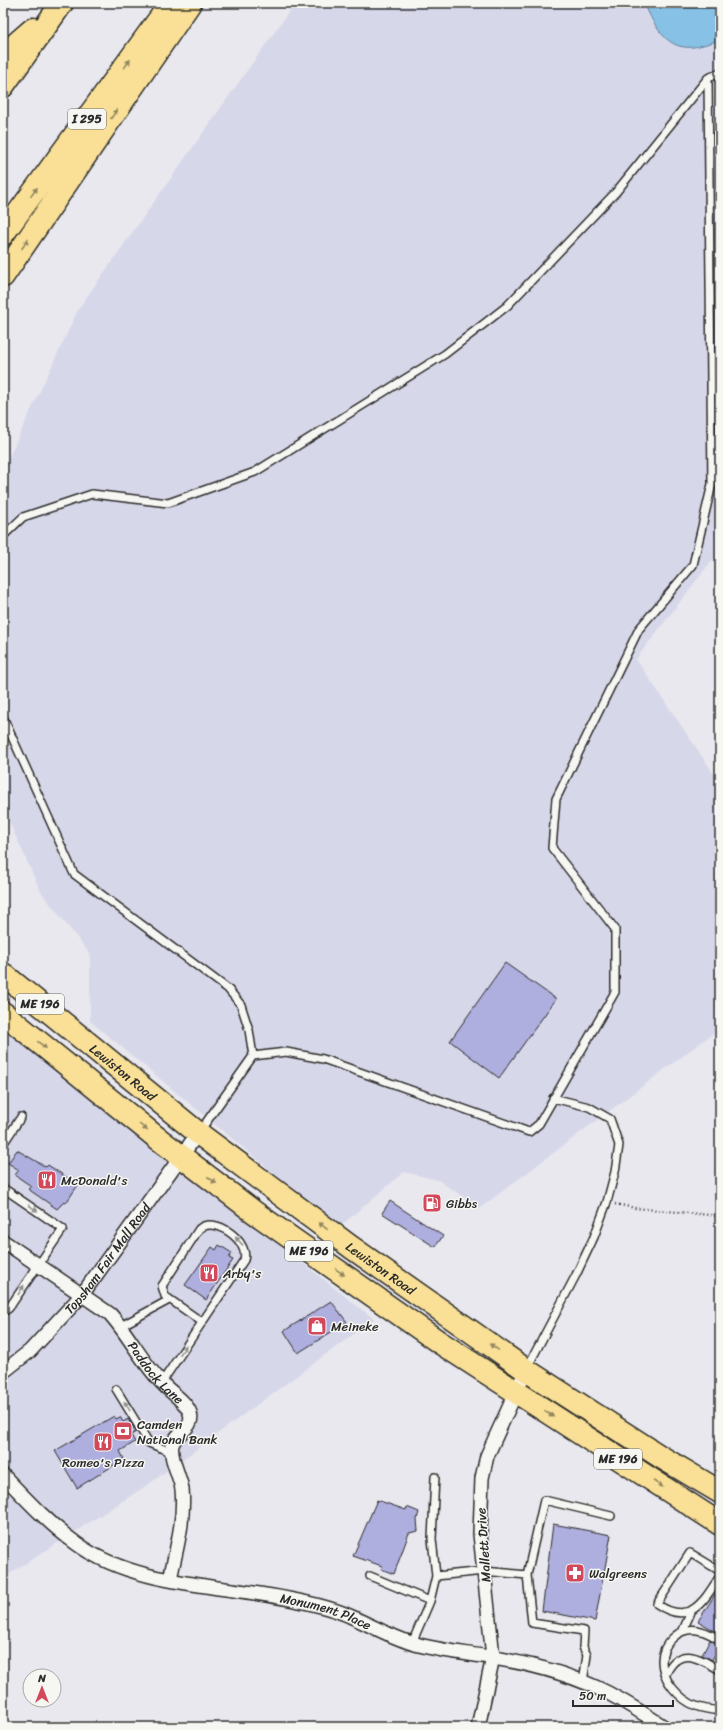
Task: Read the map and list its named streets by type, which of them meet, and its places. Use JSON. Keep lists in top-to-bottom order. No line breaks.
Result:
{"streets":{"highway":["I 295","ME 196","Lewiston Road"],"street":["Topsham Fair Mall Road","Paddock Lane","Mallett Drive","Monument Place"]},"crossings":[["Lewiston Road","Topsham Fair Mall Road"],["Lewiston Road","Mallett Drive"],["Topsham Fair Mall Road","Paddock Lane"],["Mallett Drive","Monument Place"]],"places":{"restaurant":["McDonald's","Arby's","Romeo's Pizza"],"fuel station":["Gibbs"],"shop":["Meineke"],"bank":["Camden National Bank"],"pharmacy":["Walgreens"]},"scale_bar":"50 m","north":"top"}
